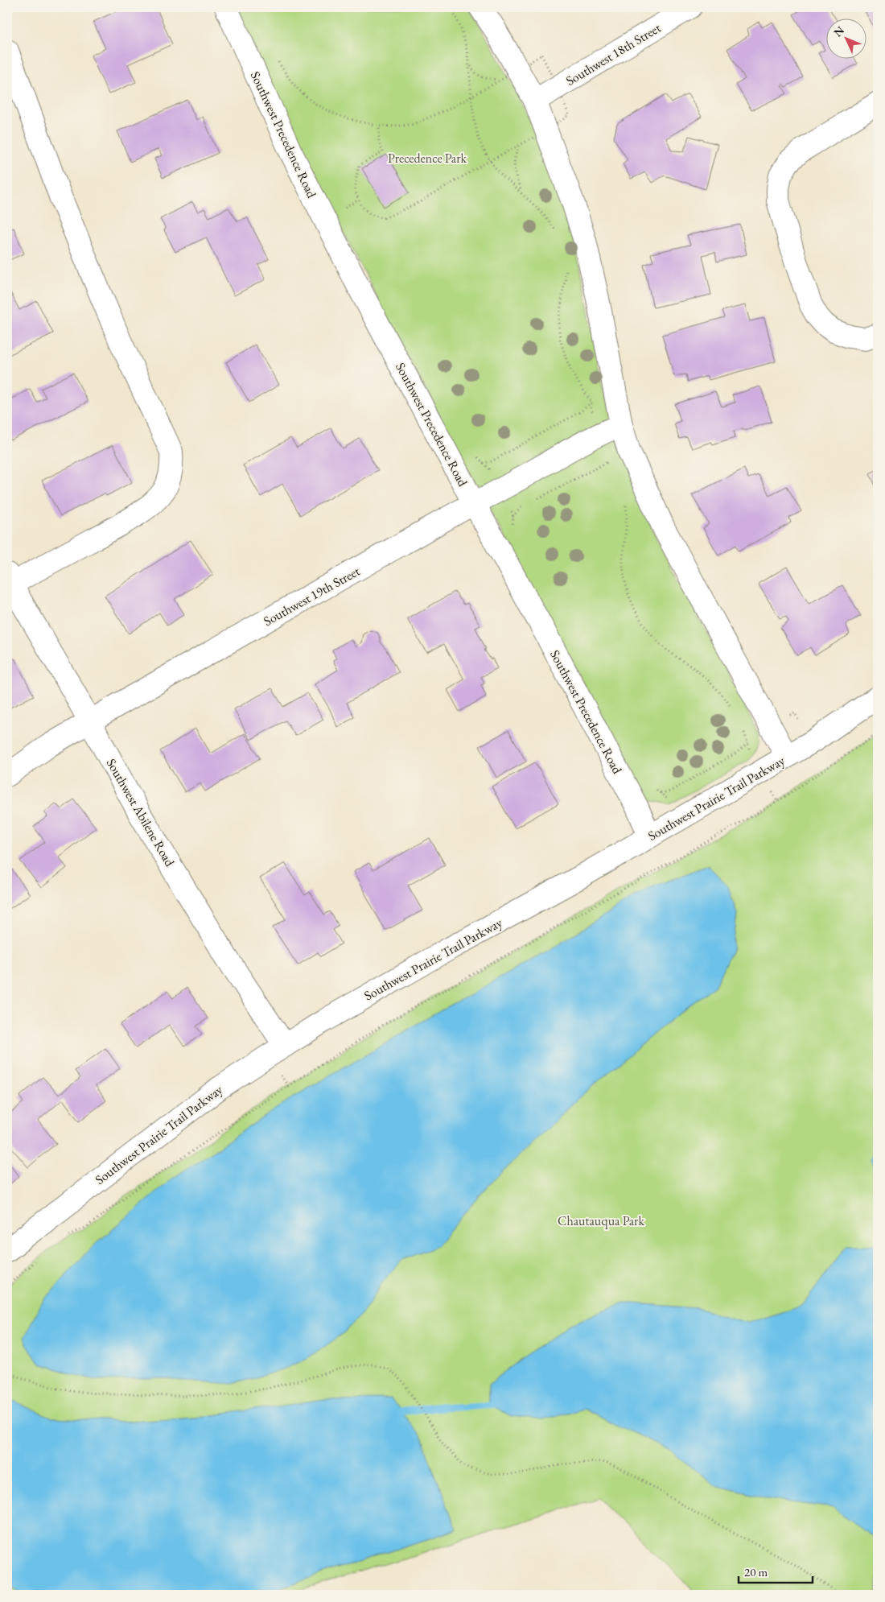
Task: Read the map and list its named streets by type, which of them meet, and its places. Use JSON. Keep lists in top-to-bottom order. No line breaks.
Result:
{"streets":{"street":["Southwest 18th Street","Southwest Precedence Road","Southwest 19th Street","Southwest Prairie Trail Parkway","Southwest Abilene Road"]},"crossings":[["Southwest Precedence Road","Southwest 19th Street"],["Southwest Precedence Road","Southwest Prairie Trail Parkway"],["Southwest 19th Street","Southwest Abilene Road"],["Southwest Prairie Trail Parkway","Southwest Abilene Road"]],"parks":["Precedence Park","Chautauqua Park"],"scale_bar":"20 m","north":"top left"}
